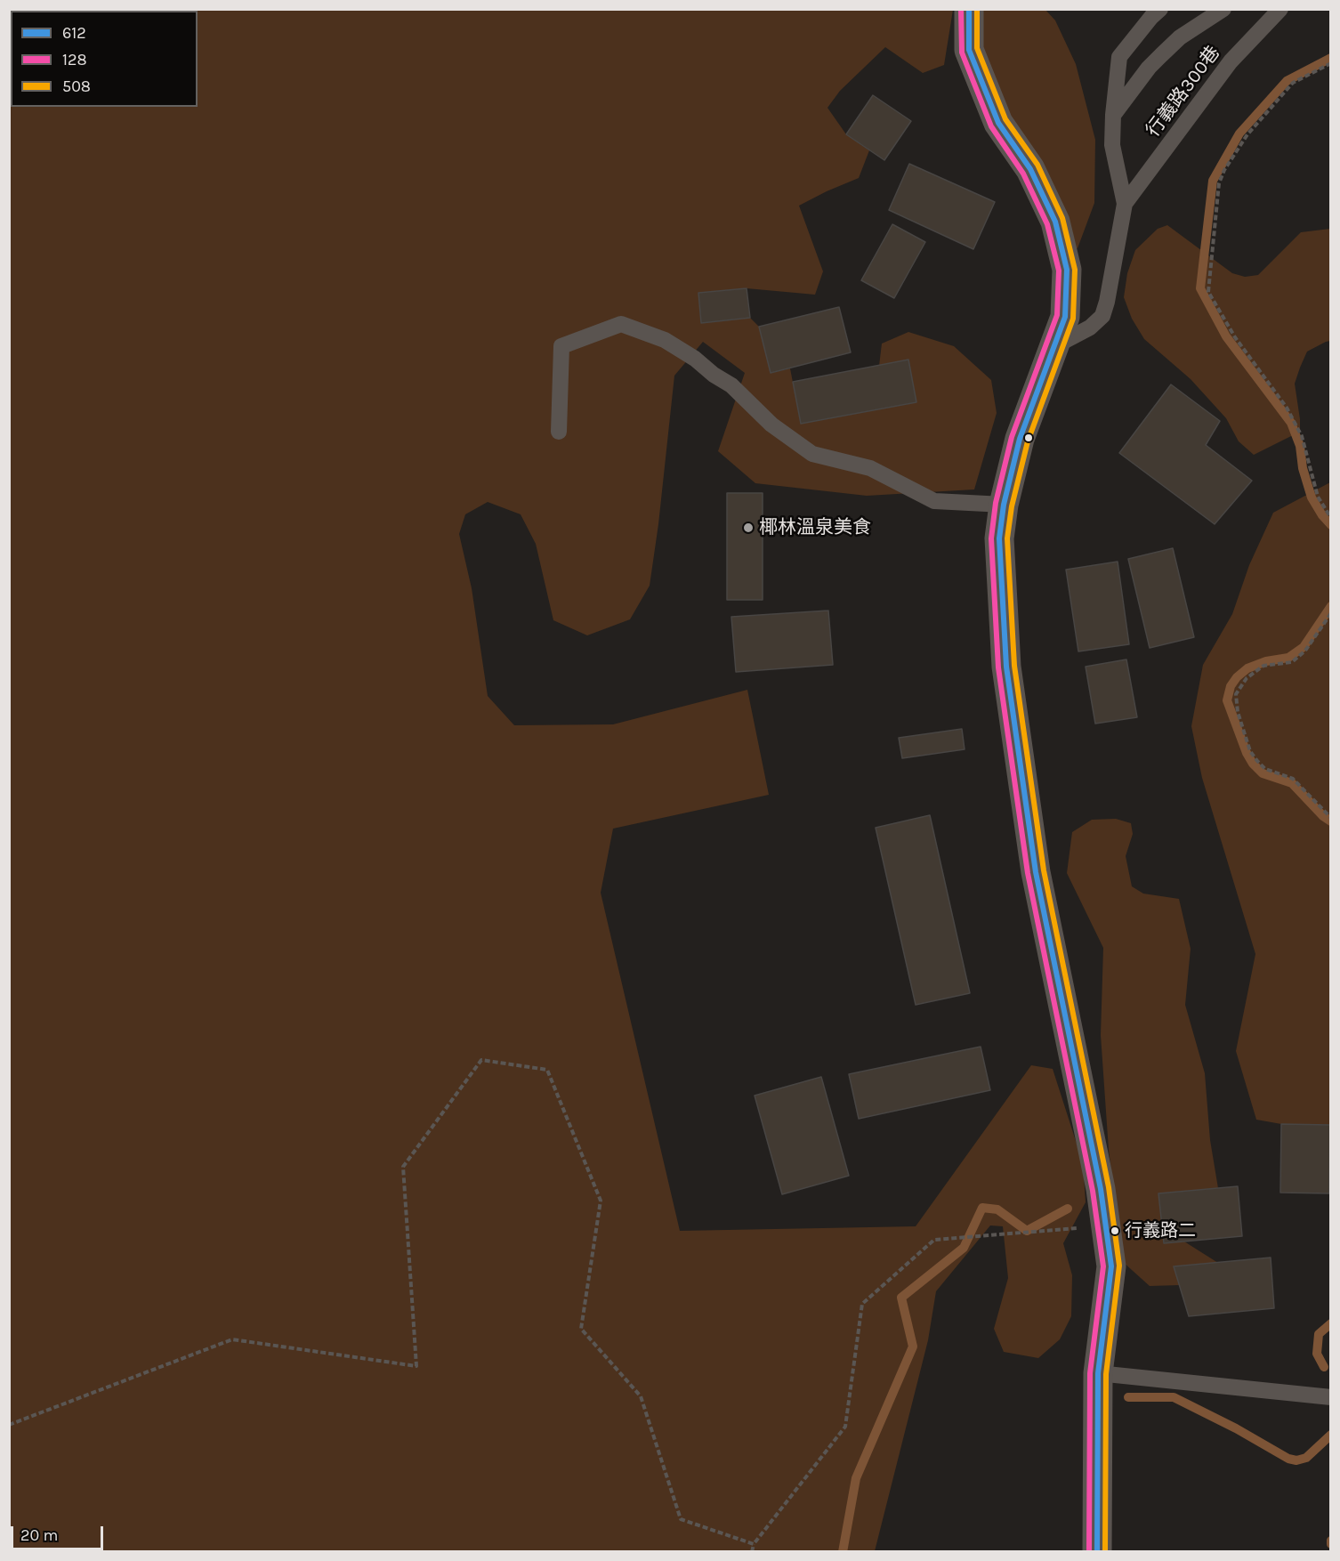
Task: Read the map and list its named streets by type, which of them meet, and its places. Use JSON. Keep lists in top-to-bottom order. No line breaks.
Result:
{"streets":{"lane":["行義路300巷"]},"places":["椰林溫泉美食","行義路二"],"lines":["transit line 612","transit line 128","transit line 508"],"legend":["612","128","508"],"scale_bar":"20 m"}
